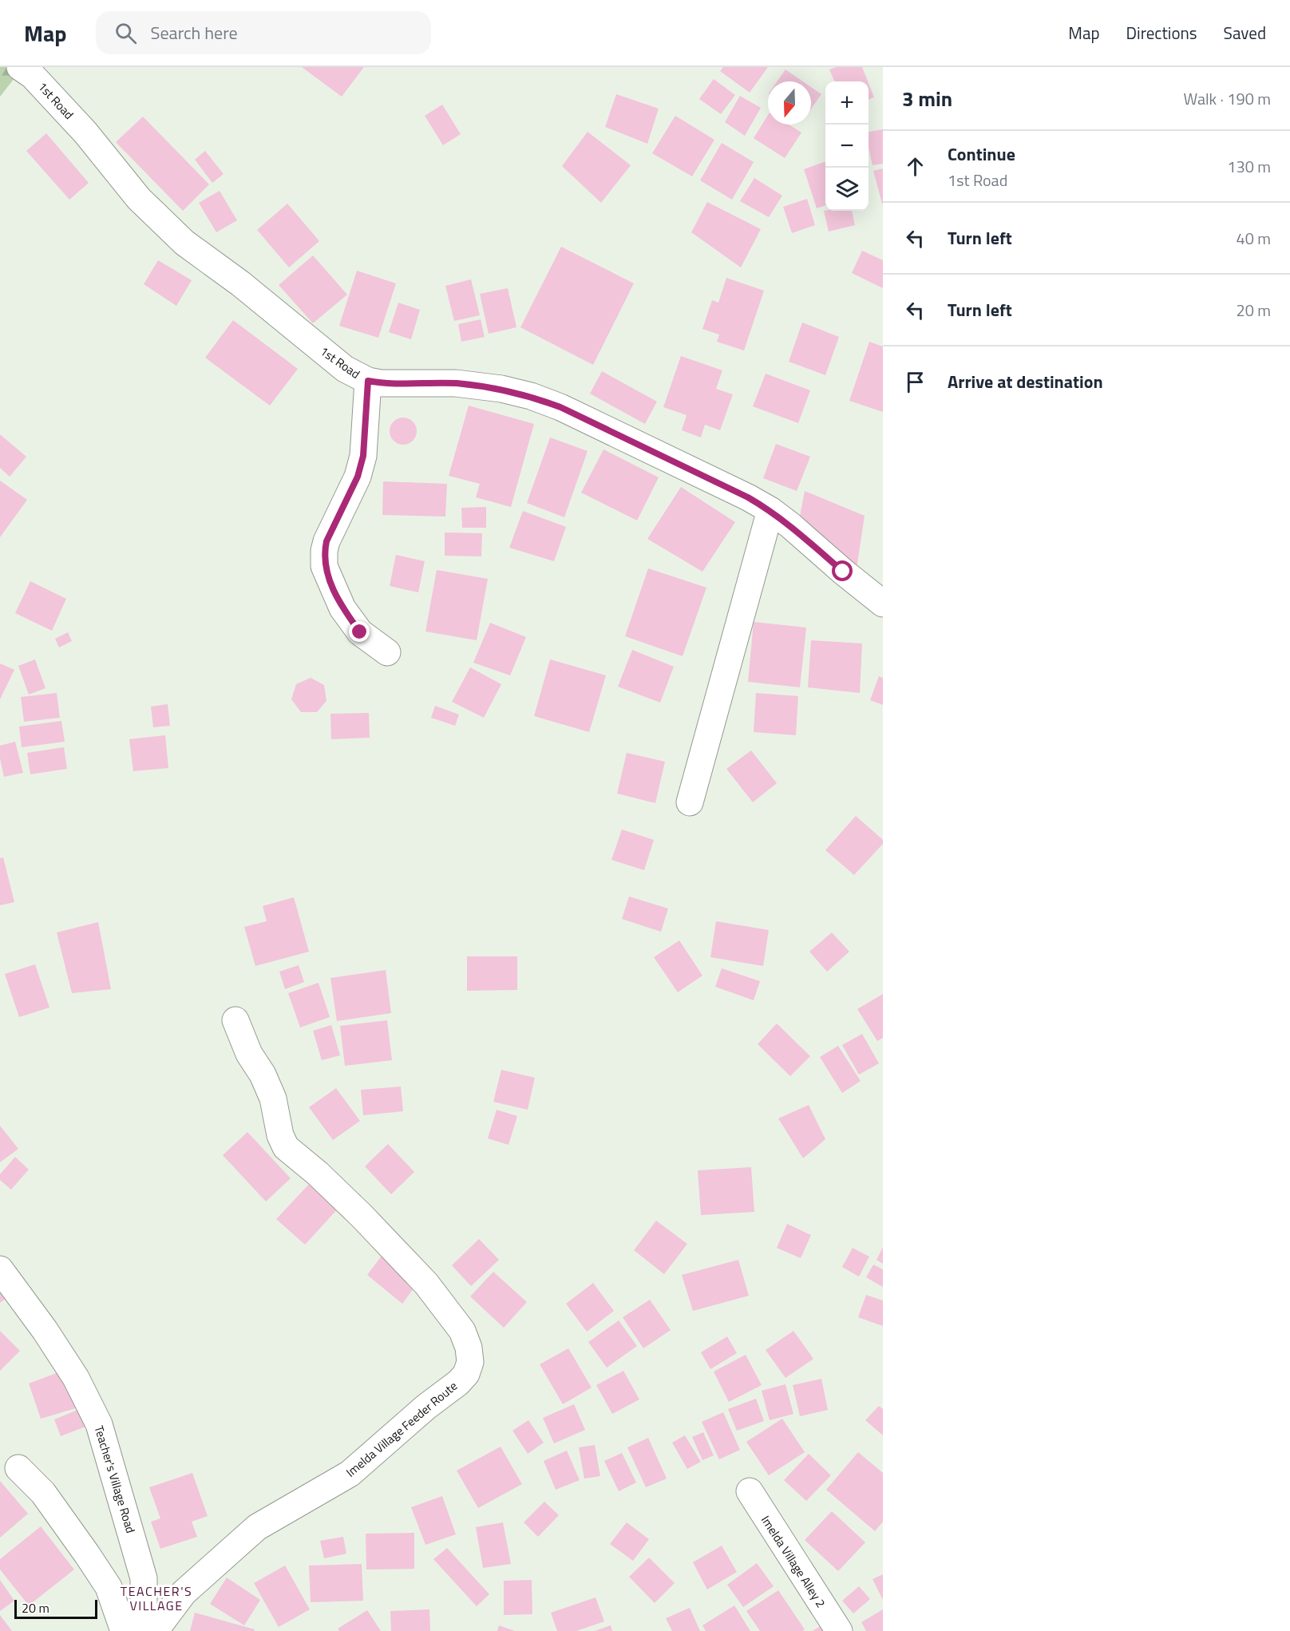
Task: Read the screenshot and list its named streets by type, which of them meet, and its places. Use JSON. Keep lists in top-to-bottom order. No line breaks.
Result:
{"streets":{"street":["1st Road","Imelda Village Feeder Route","Teacher's Village Road","Imelda Village Alley 2"]},"districts":["TEACHER'S VILLAGE"],"scale_bar":"20 m","north":"bottom","page":{"header":"Map","search":"Search here","nav":["Map","Directions","Saved"],"heading":["3 min","Walk · 190 m"],"map_buttons":["+","−"],"list":[["Continue","1st Road","130 m"],["Turn left","40 m"],["Turn left","20 m"],"Arrive at destination"],"scale":"20 m"}}
